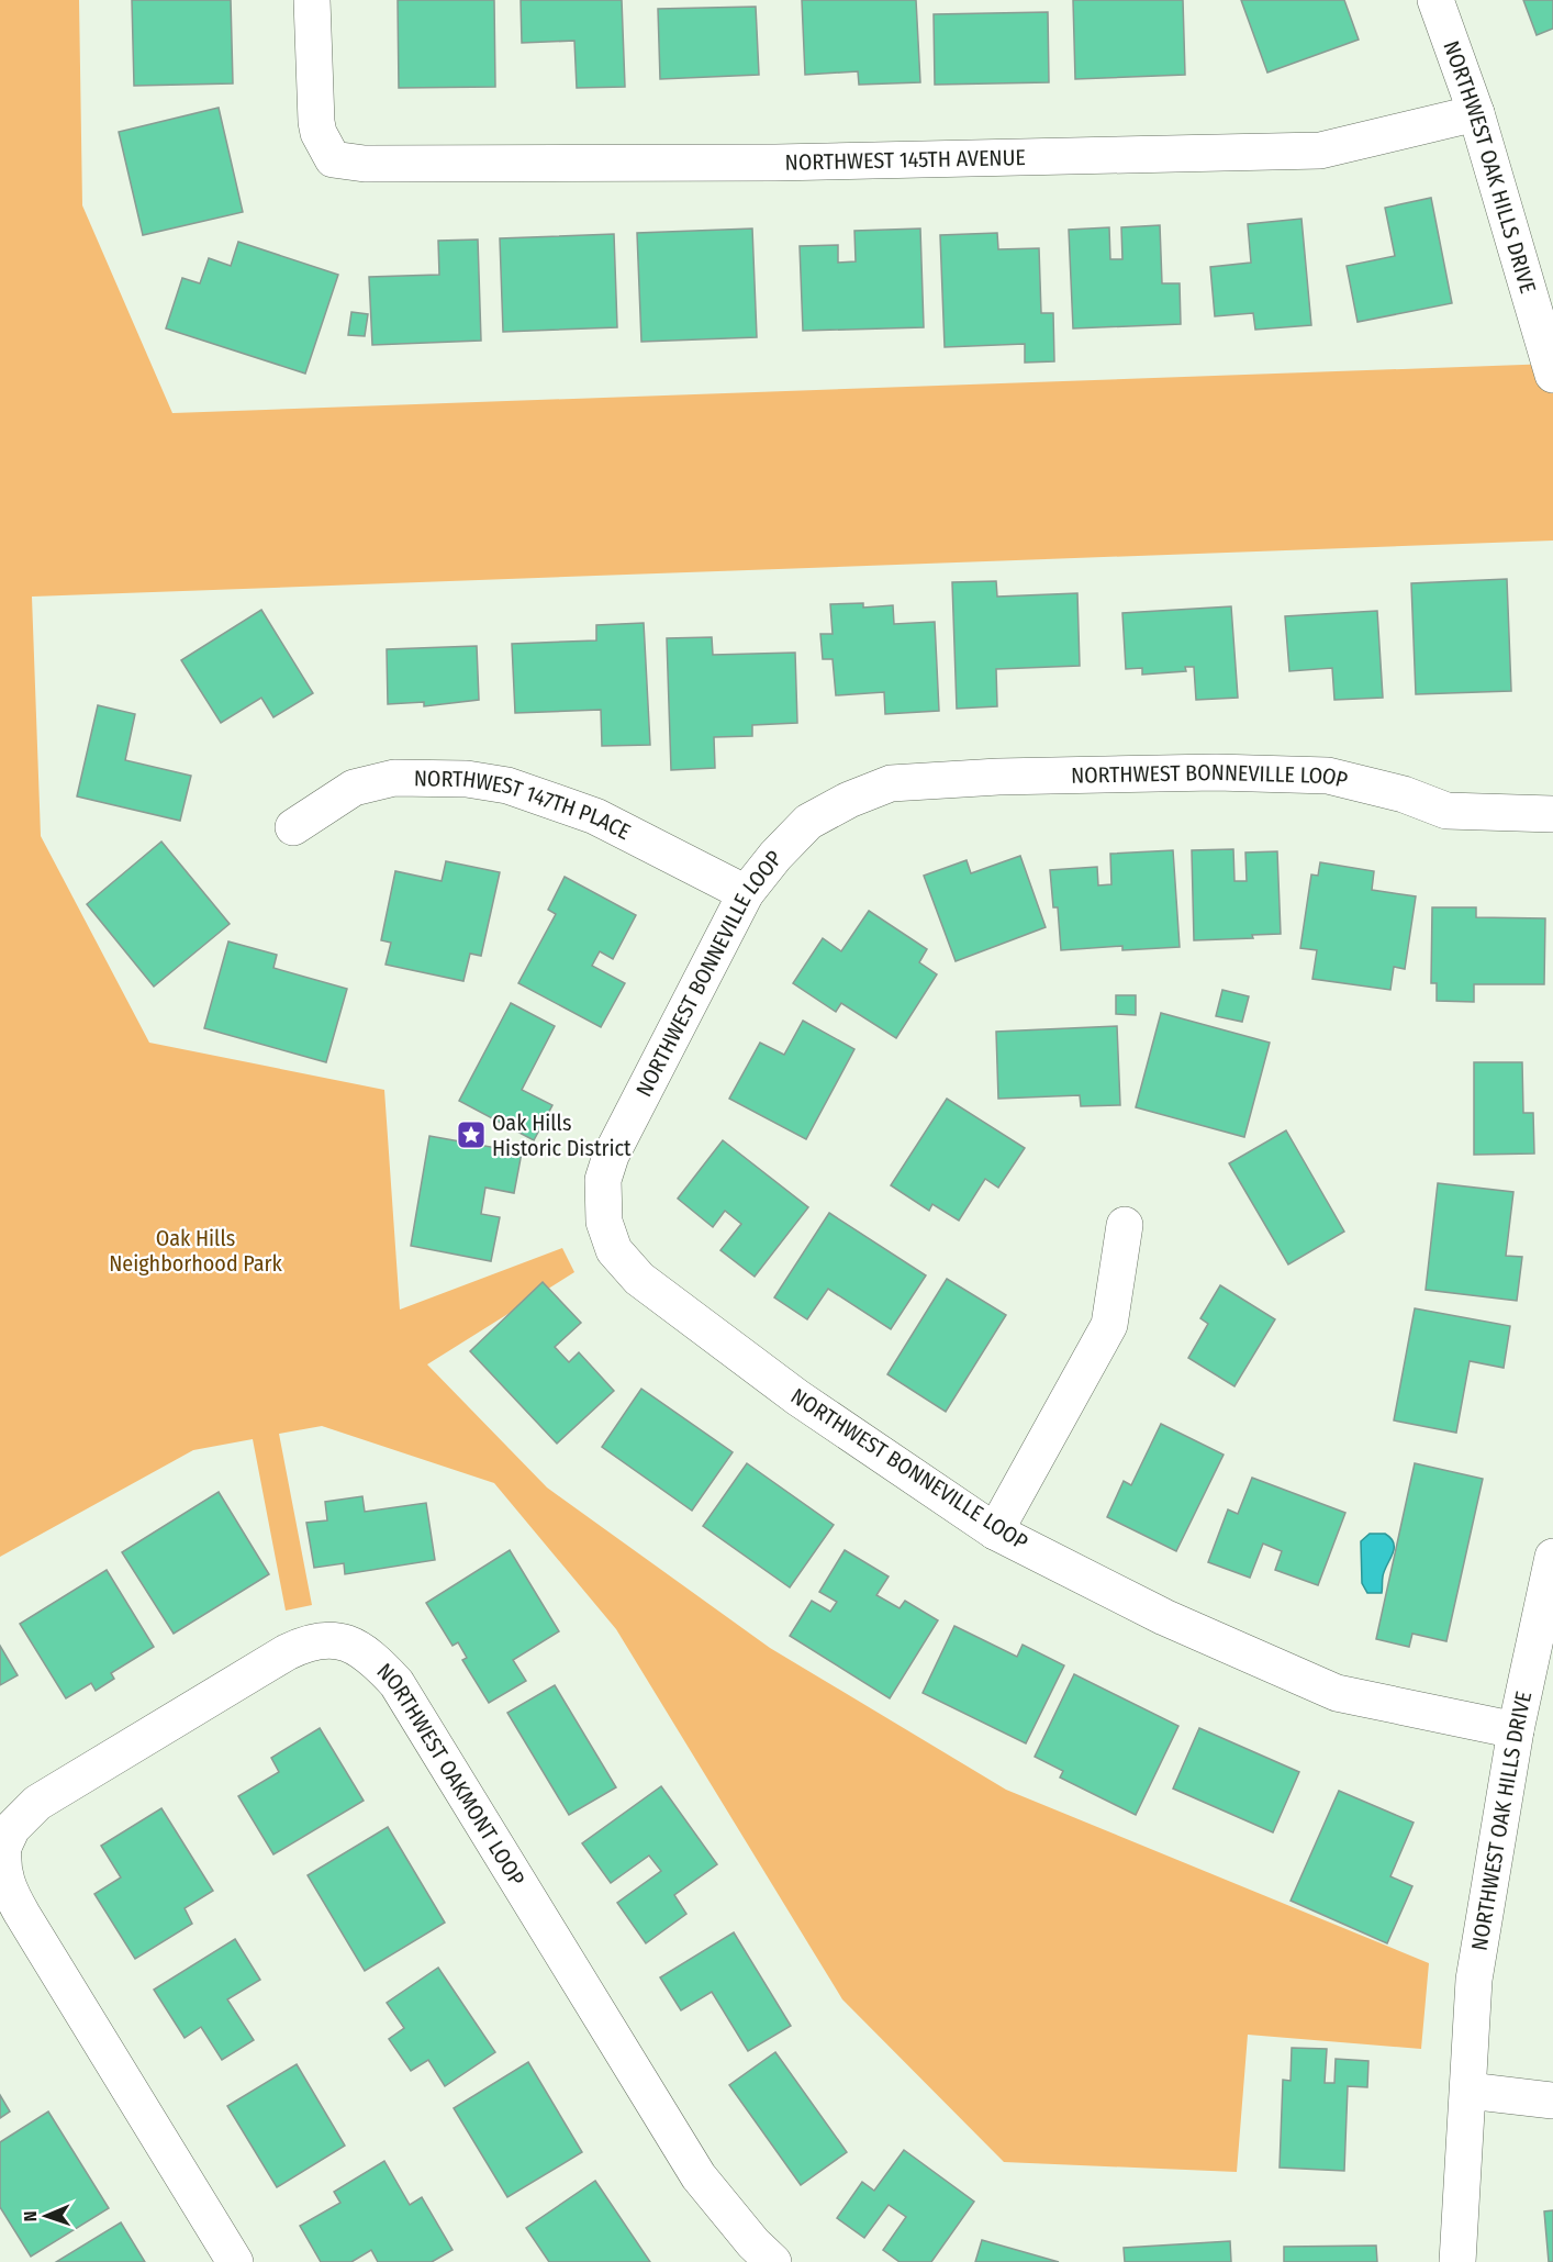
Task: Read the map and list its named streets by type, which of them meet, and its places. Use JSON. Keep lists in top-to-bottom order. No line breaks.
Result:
{"streets":{"street":["NORTHWEST 145TH AVENUE","NORTHWEST OAK HILLS DRIVE","NORTHWEST BONNEVILLE LOOP","NORTHWEST 147TH PLACE","NORTHWEST OAKMONT LOOP"]},"crossings":[["NORTHWEST 145TH AVENUE","NORTHWEST OAK HILLS DRIVE"],["NORTHWEST OAK HILLS DRIVE","NORTHWEST BONNEVILLE LOOP"],["NORTHWEST BONNEVILLE LOOP","NORTHWEST 147TH PLACE"]],"parks":["Oak Hills Neighborhood Park"],"places":{"place":["Oak Hills Historic District"]},"north":"left"}
